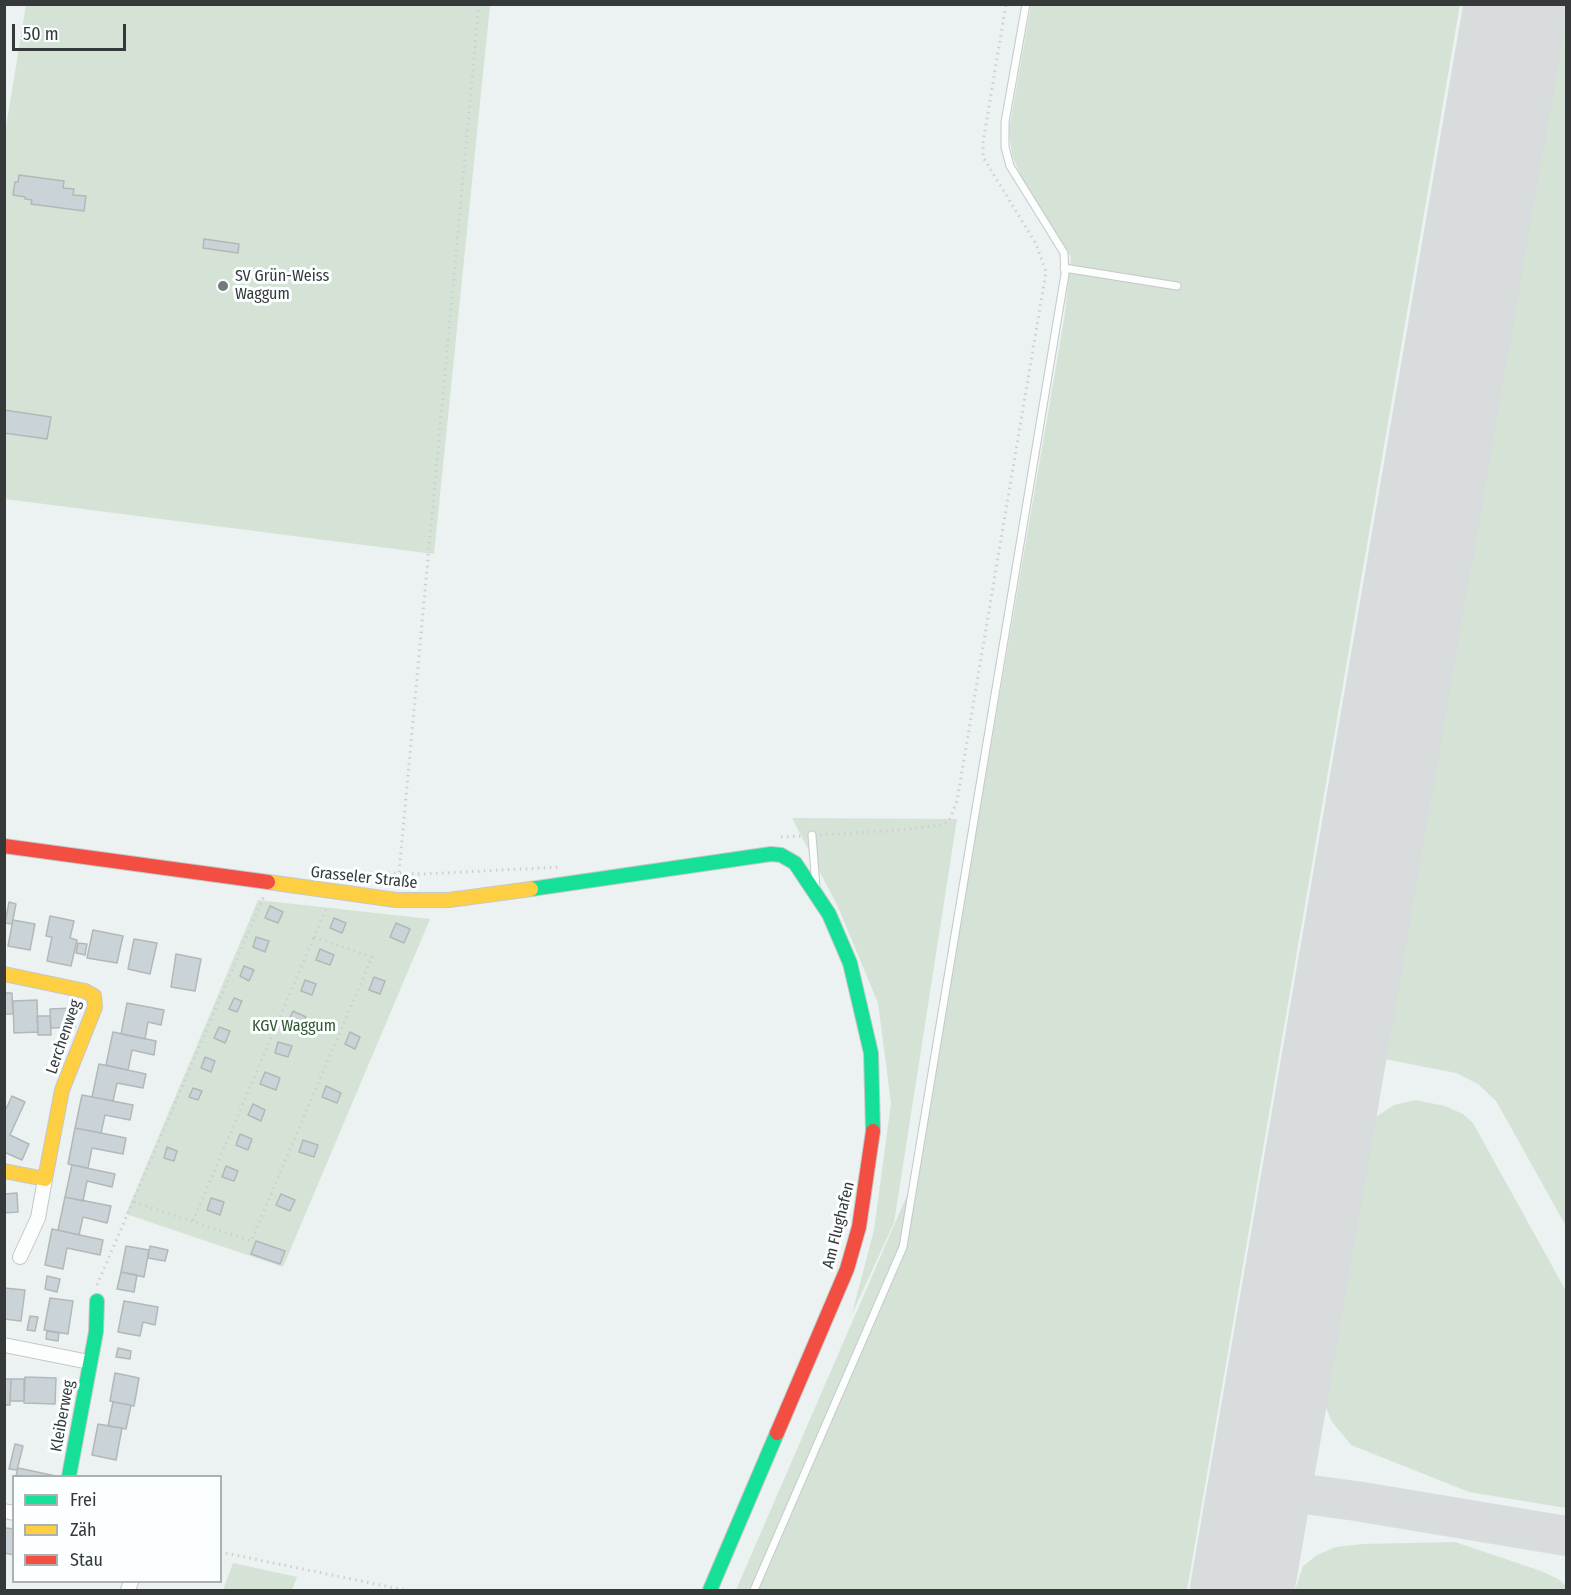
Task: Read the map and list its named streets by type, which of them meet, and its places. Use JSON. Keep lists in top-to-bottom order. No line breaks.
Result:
{"streets":{"street":["Grasseler Straße","Lerchenweg","Am Flughafen","Kleiberweg"]},"crossings":[["Grasseler Straße","Am Flughafen"]],"parks":["KGV Waggum"],"places":["SV Grün-Weiss Waggum"],"legend":["Frei","Zäh","Stau"],"scale_bar":"50 m"}
